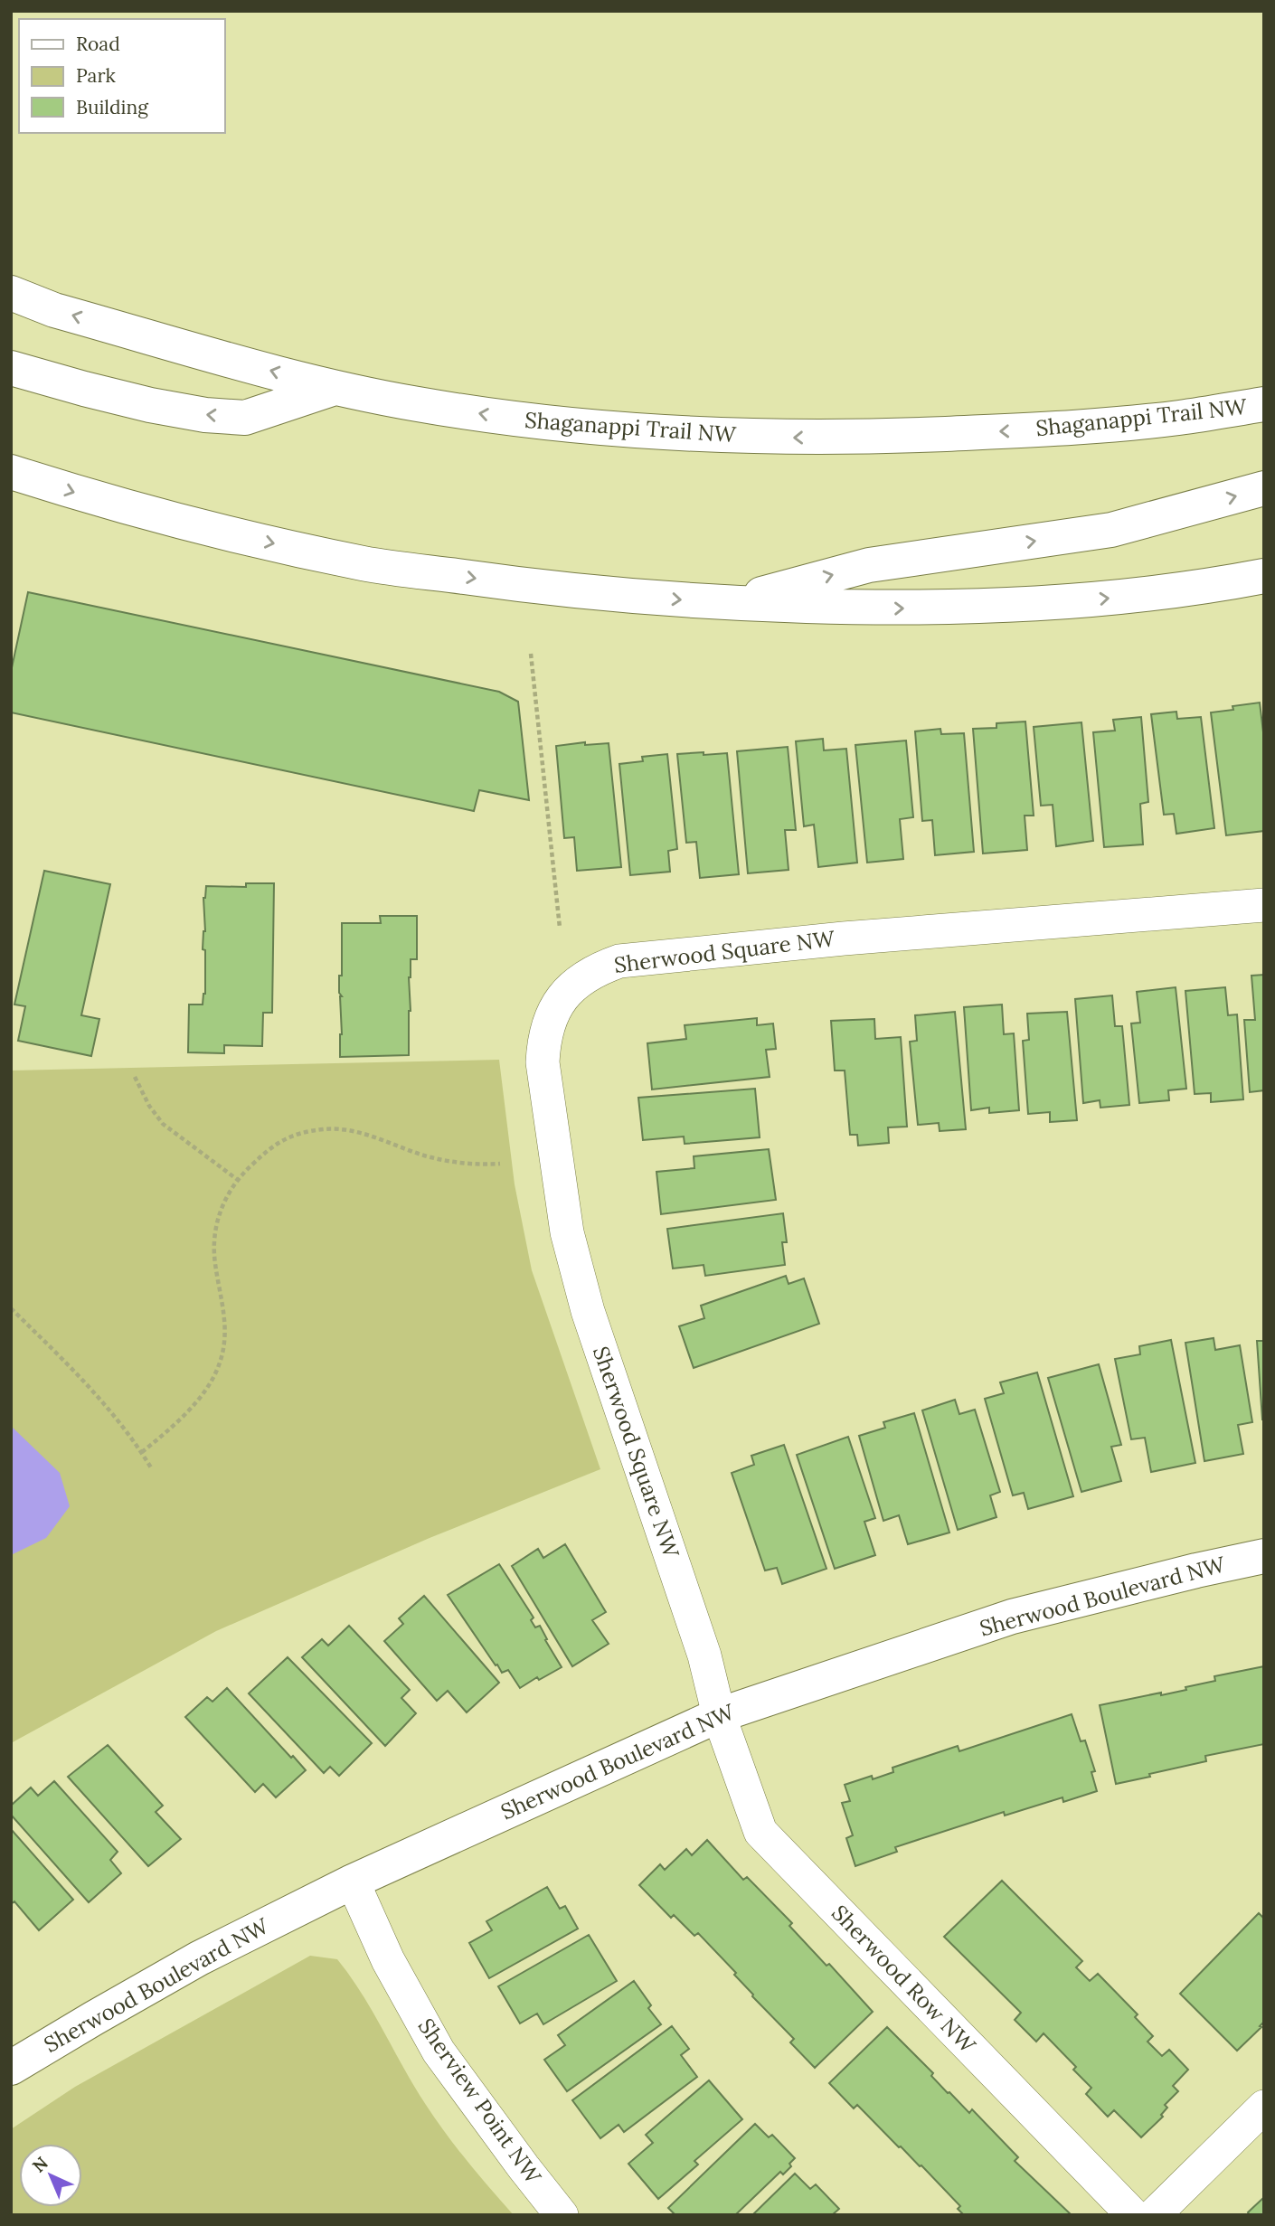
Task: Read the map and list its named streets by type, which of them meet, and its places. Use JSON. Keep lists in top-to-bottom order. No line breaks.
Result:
{"streets":{"main road":["Shaganappi Trail NW","Sherwood Boulevard NW"],"street":["Sherwood Square NW","Sherwood Row NW","Sherview Point NW"]},"crossings":[["Sherwood Square NW","Sherwood Boulevard NW"],["Sherwood Square NW","Sherwood Row NW"],["Sherwood Boulevard NW","Sherwood Row NW"],["Sherwood Boulevard NW","Sherview Point NW"]],"legend":["Road","Park","Building"],"north":"top left"}
